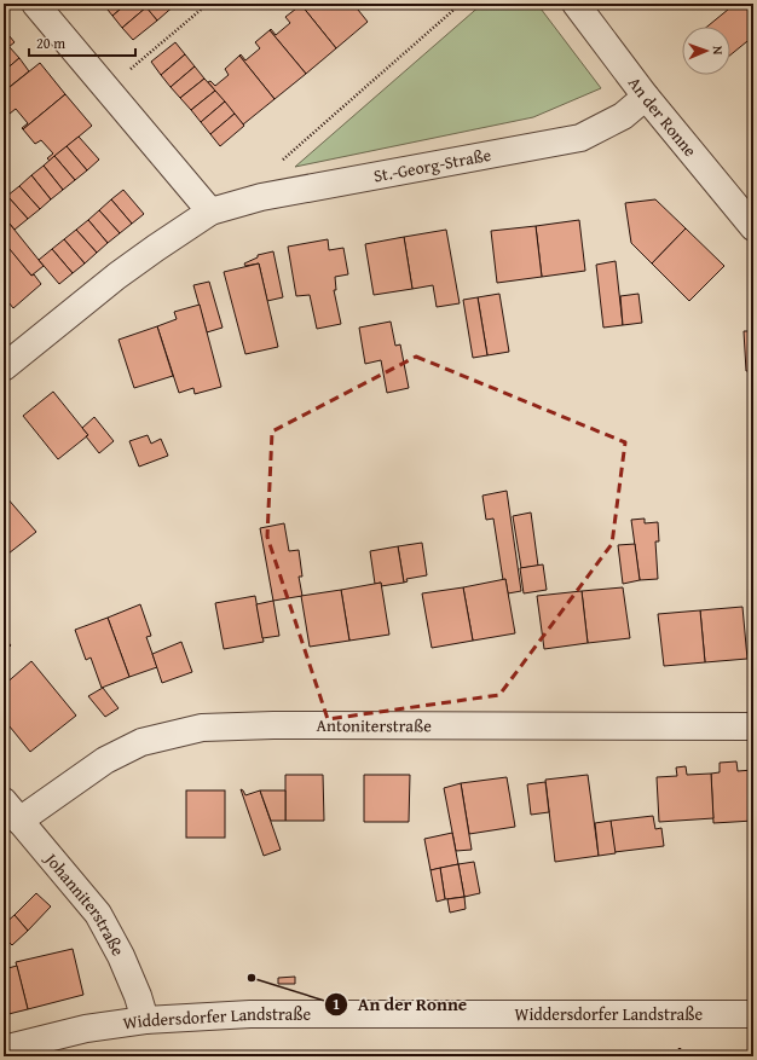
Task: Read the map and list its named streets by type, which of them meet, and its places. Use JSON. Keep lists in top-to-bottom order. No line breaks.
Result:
{"streets":{"street":["An der Ronne","St.-Georg-Straße","Antoniterstraße","Johanniterstraße","Widdersdorfer Landstraße"]},"crossings":[["An der Ronne","St.-Georg-Straße"],["Antoniterstraße","Johanniterstraße"],["Johanniterstraße","Widdersdorfer Landstraße"]],"places":["An der Ronne"],"scale_bar":"20 m","north":"right"}
